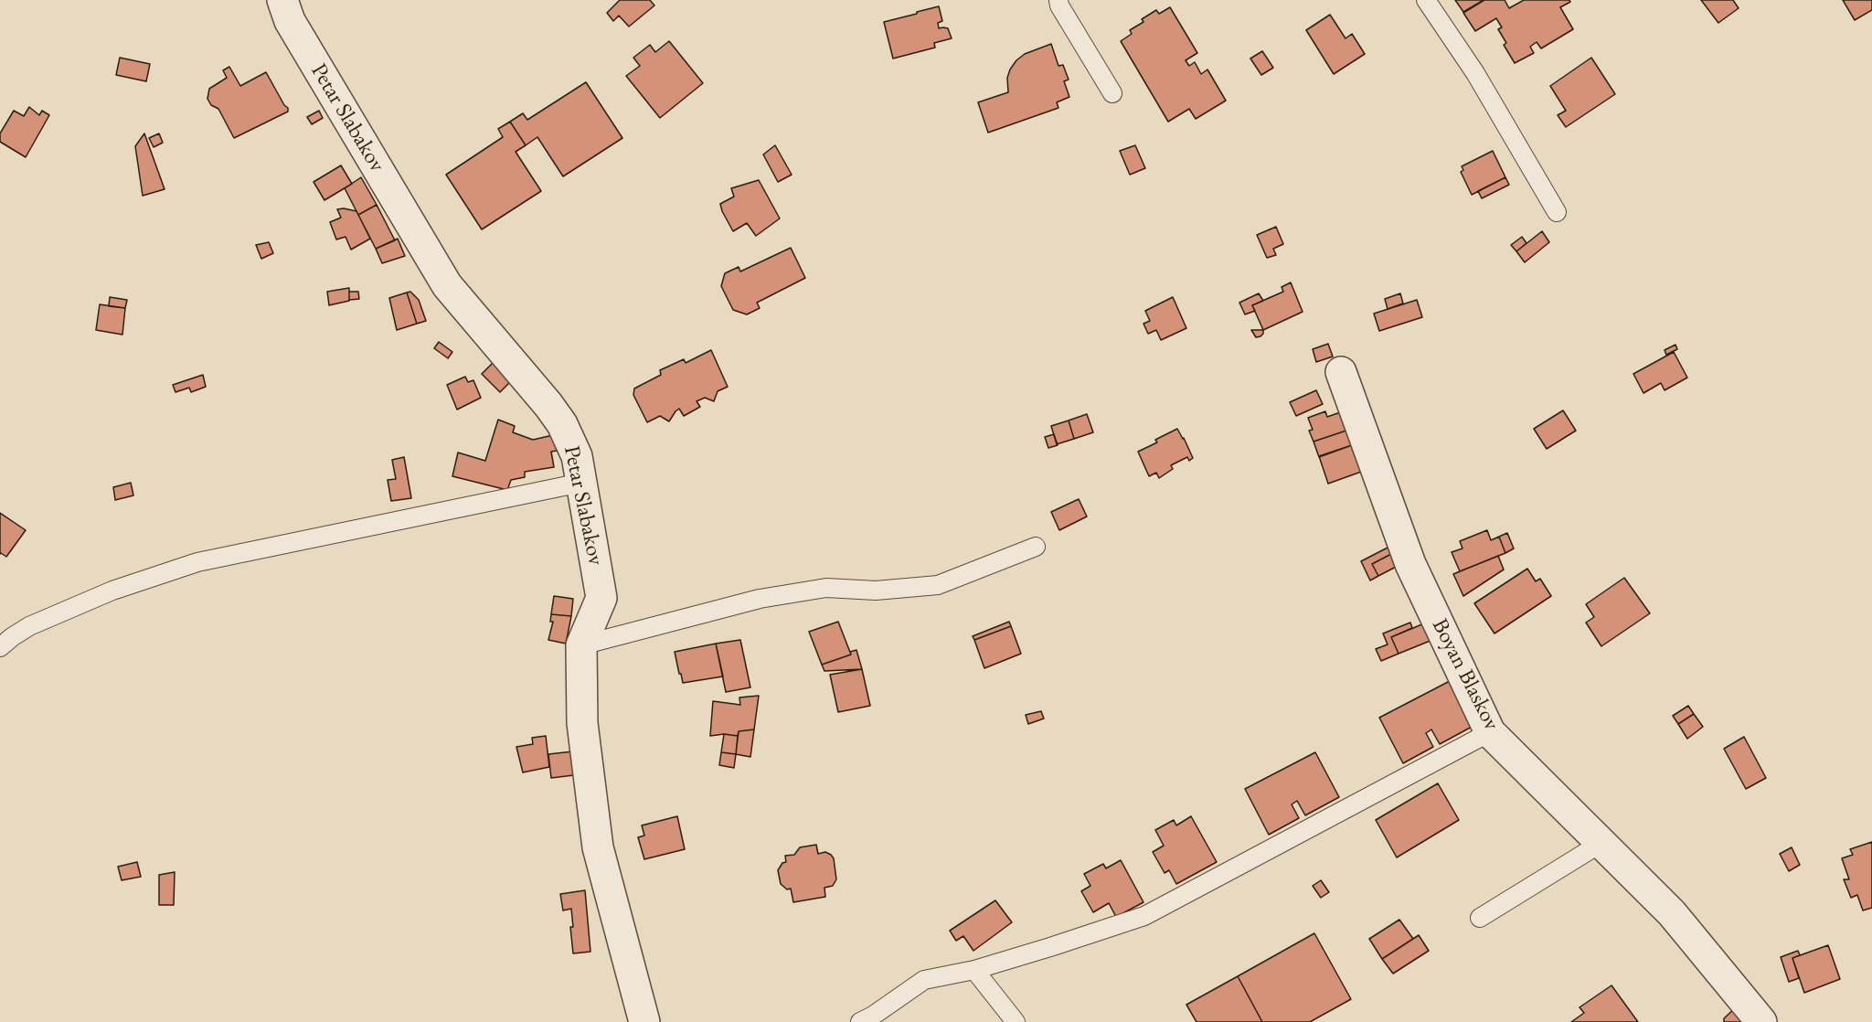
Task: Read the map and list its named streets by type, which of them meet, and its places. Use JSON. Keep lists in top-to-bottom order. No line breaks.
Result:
{"streets":{"street":["Petar Slabakov","Boyan Blaskov"]}}
